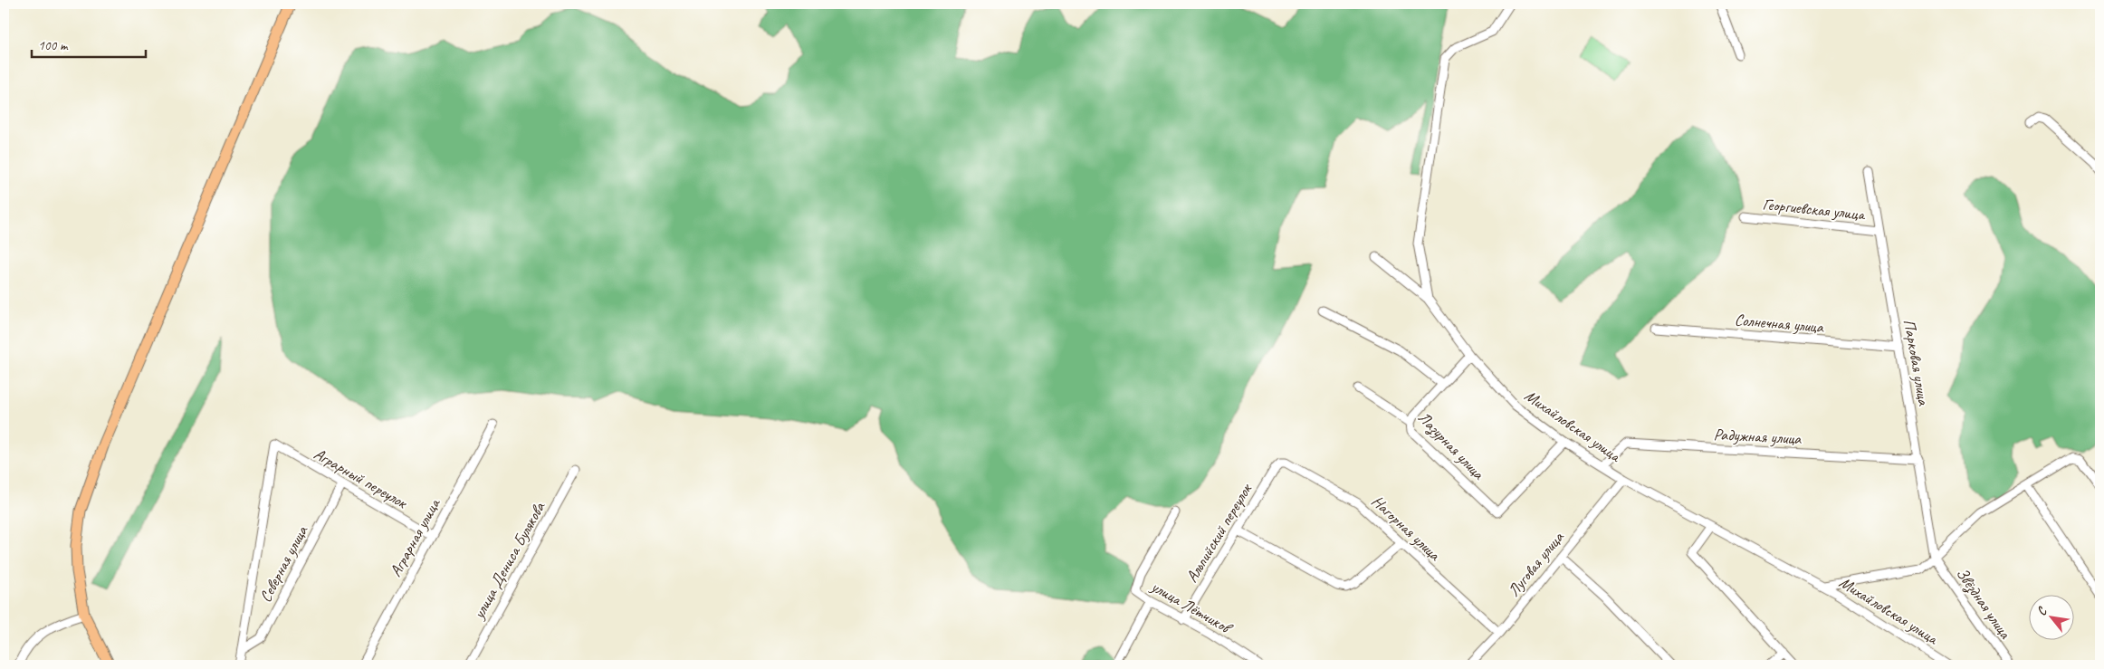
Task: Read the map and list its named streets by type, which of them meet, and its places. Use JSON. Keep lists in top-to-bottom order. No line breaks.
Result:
{"streets":{"street":["Георгиевская улица","Солнечная улица","Парковая улица","Михайловская улица","Радужная улица","Лазурная улица","Аграрный переулок","Нагорная улица","Альпийский переулок","Аграрная улица","улица Дениса Булякова","Северная улица","Луговая улица","Звёздная улица","улица Лётчиков"]},"crossings":[["Георгиевская улица","Парковая улица"],["Солнечная улица","Парковая улица"],["Парковая улица","Радужная улица"],["Парковая улица","Звёздная улица"],["Михайловская улица","Радужная улица"],["Михайловская улица","Лазурная улица"],["Михайловская улица","Луговая улица"],["Аграрный переулок","Аграрная улица"],["Аграрный переулок","Северная улица"],["Нагорная улица","Альпийский переулок"],["Нагорная улица","Луговая улица"],["Альпийский переулок","улица Лётчиков"]],"scale_bar":"100 m","north":"top left"}
